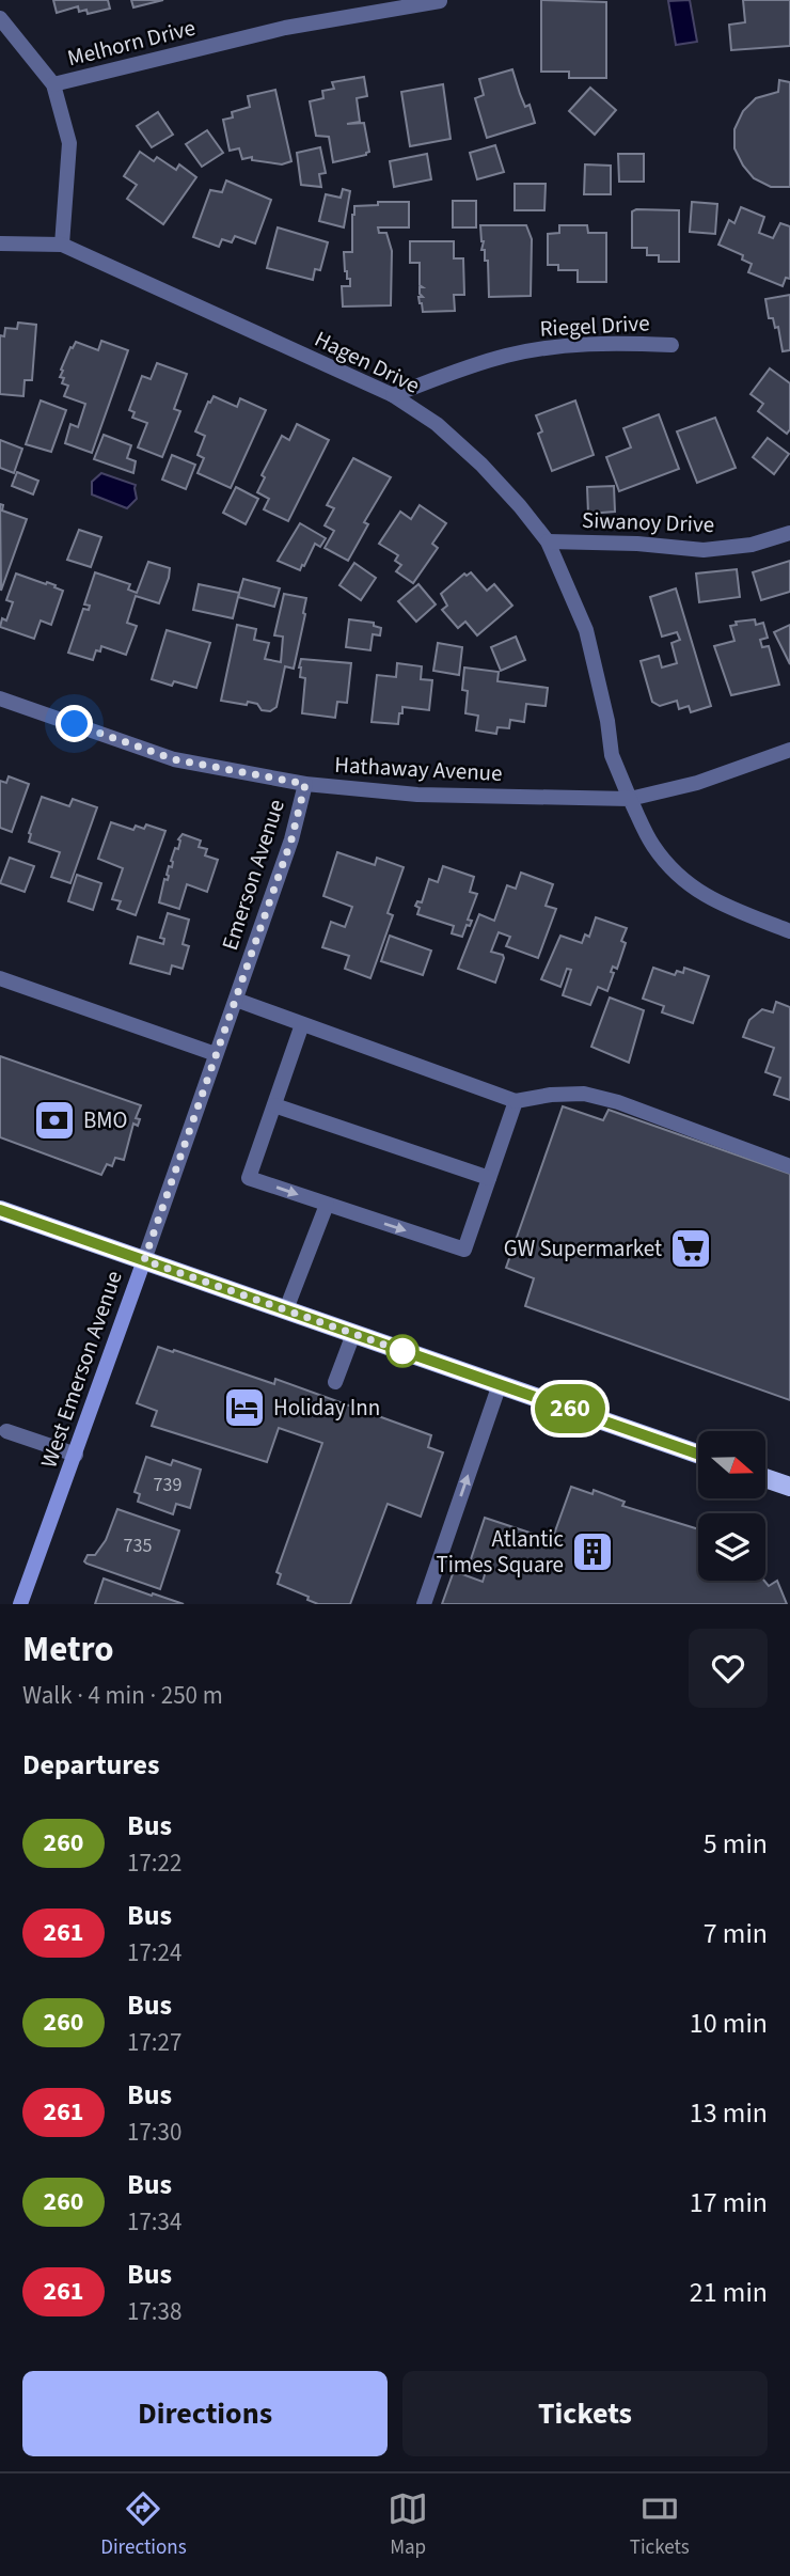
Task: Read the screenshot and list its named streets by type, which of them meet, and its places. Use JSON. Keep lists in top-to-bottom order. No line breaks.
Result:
{"streets":{"street":["Melhorn Drive","Riegel Drive","Hagen Drive","Siwanoy Drive","Hathaway Avenue","Emerson Avenue","West Emerson Avenue"]},"crossings":[["Riegel Drive","Hagen Drive"],["Hagen Drive","Siwanoy Drive"],["Hagen Drive","Hathaway Avenue"],["Hathaway Avenue","Emerson Avenue"],["Emerson Avenue","West Emerson Avenue"]],"places":{"bank":["BMO"],"supermarket":["GW Supermarket"],"hotel":["Holiday Inn"],"building":["Atlantic Times Square"]},"lines":["bus line 260"],"house_numbers":["739","735"],"north":"right","page":{"on_map":"260","heading":[["Metro","Walk · 4 min · 250 m"],"Departures"],"list":[{"mark":"260","name":"Bus","note":"17:22","value":"5 min"},{"mark":"261","name":"Bus","note":"17:24","value":"7 min"},{"mark":"260","name":"Bus","note":"17:27","value":"10 min"},{"mark":"261","name":"Bus","note":"17:30","value":"13 min"},{"mark":"260","name":"Bus","note":"17:34","value":"17 min"},{"mark":"261","name":"Bus","note":"17:38","value":"21 min"}],"buttons":["Directions","Tickets"],"tabs":["Directions","Map","Tickets"]}}
